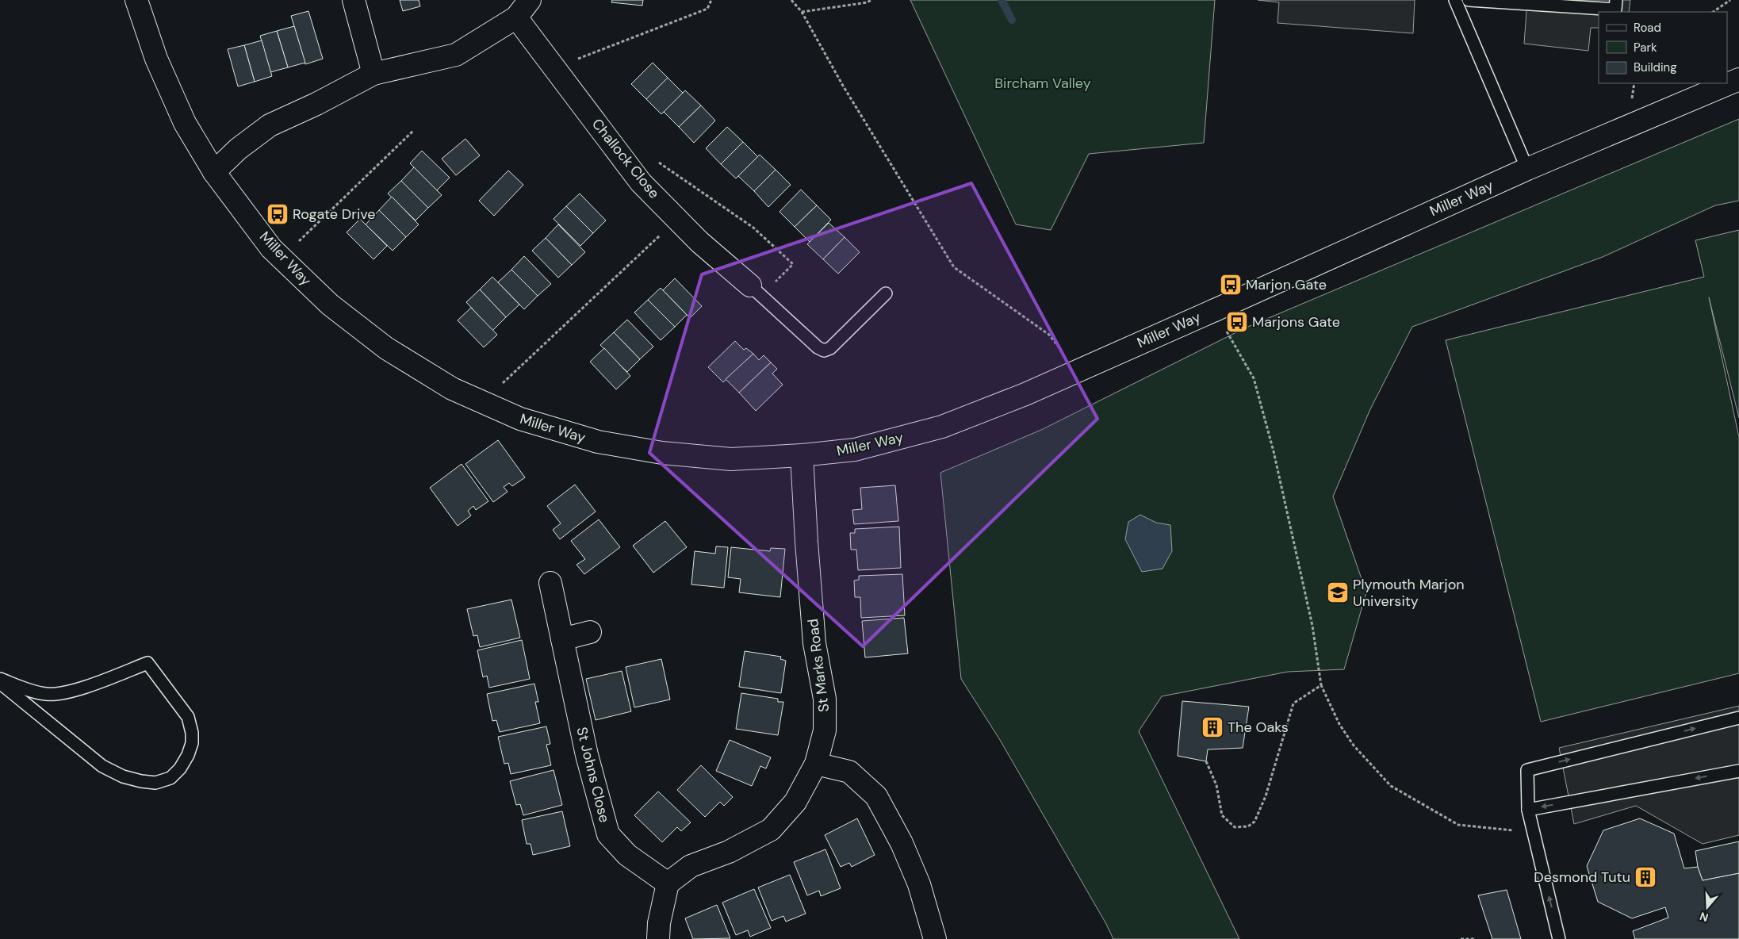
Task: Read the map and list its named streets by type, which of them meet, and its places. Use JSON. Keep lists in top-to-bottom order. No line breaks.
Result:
{"streets":{"street":["Challock Close","Miller Way","St Marks Road","St Johns Close"]},"crossings":[["Miller Way","St Marks Road"],["St Marks Road","St Johns Close"]],"parks":["Bircham Valley"],"places":{"bus stop":["Rogate Drive","Marjon Gate","Marjons Gate"],"school or university":["Plymouth Marjon University"],"building":["The Oaks","Desmond Tutu"]},"legend":["Road","Park","Building"],"north":"bottom"}
